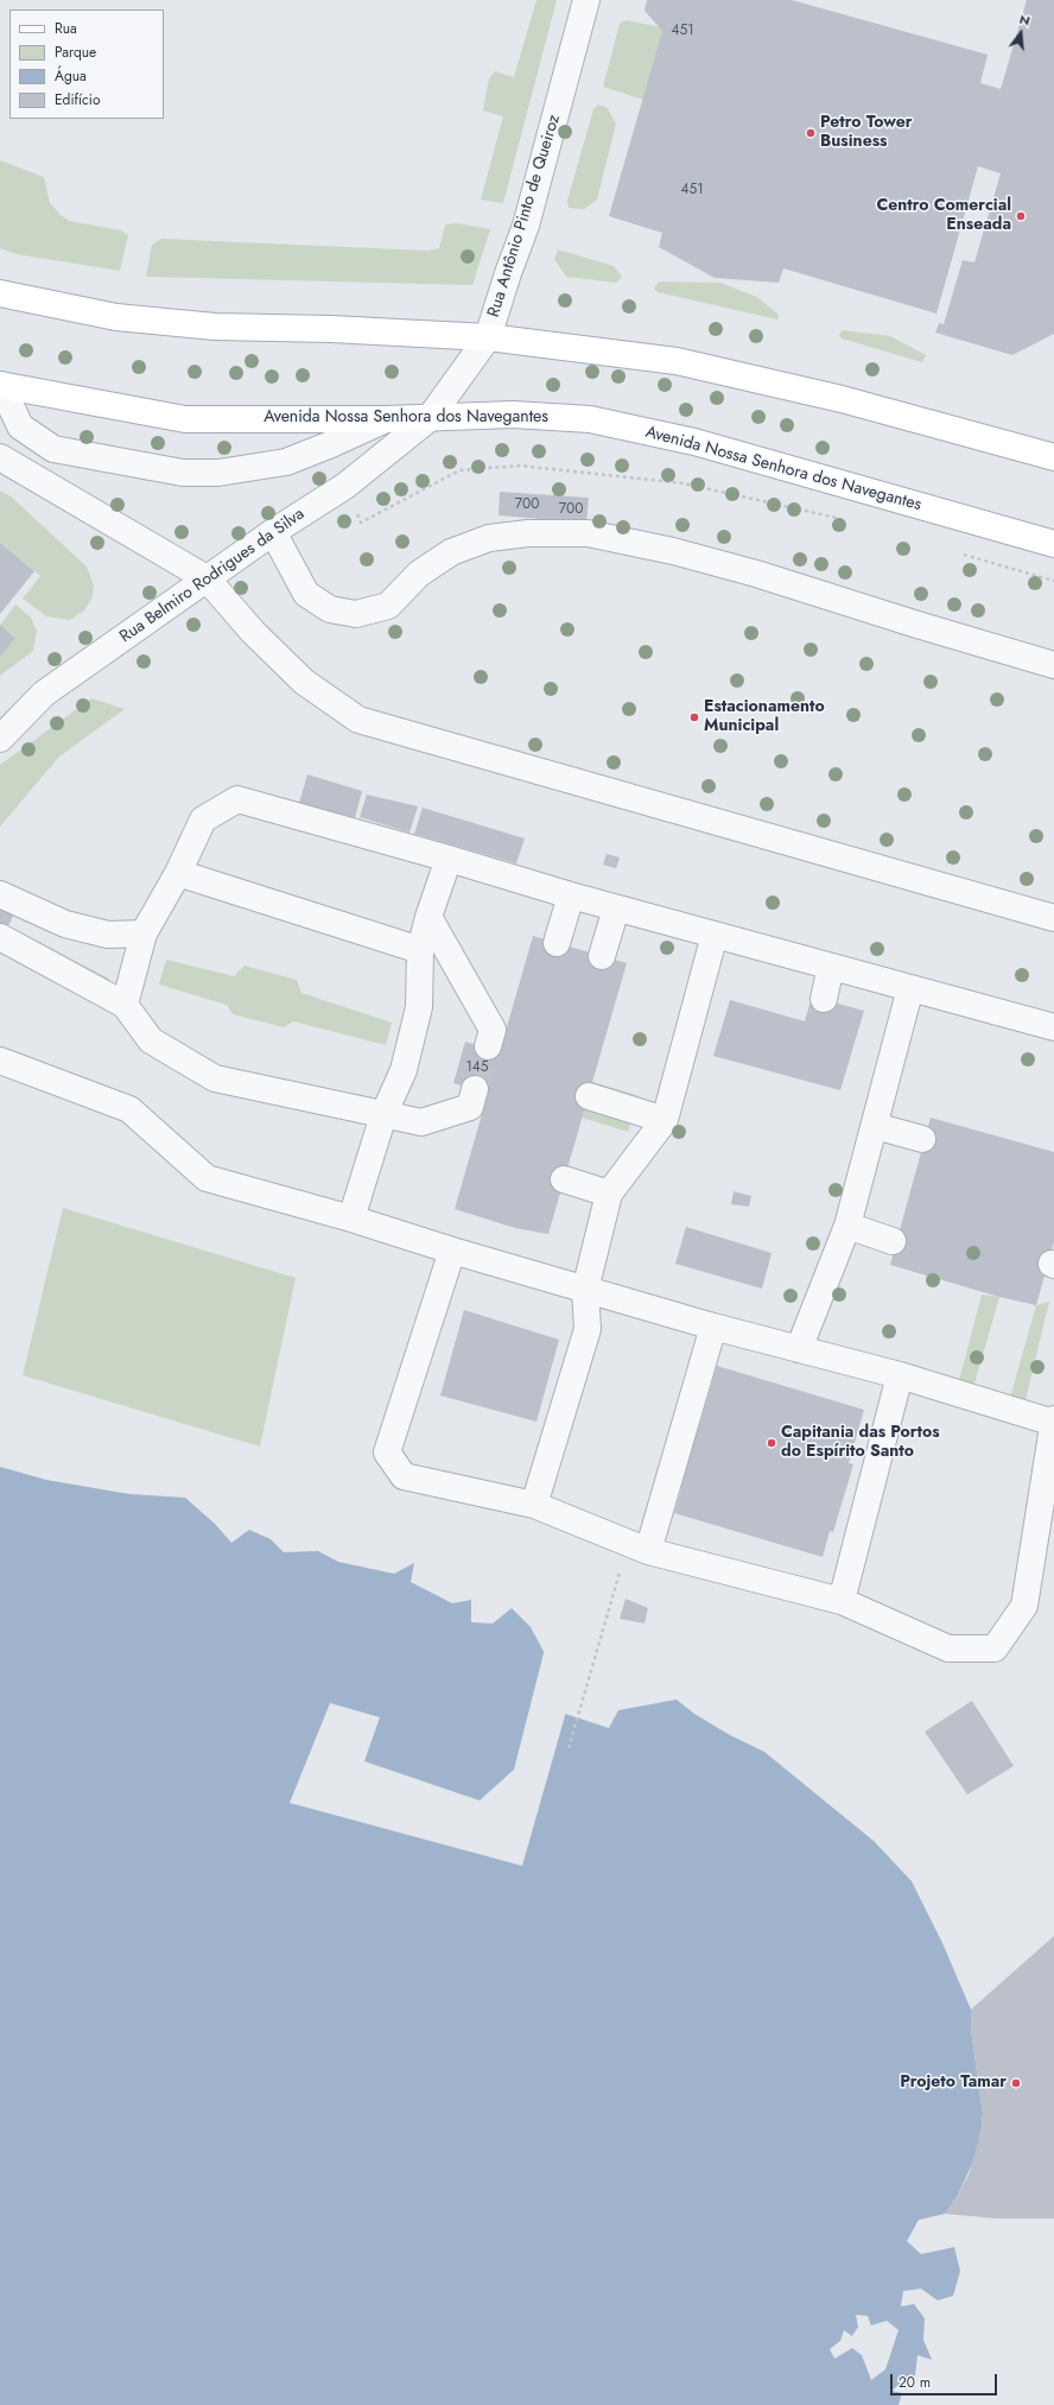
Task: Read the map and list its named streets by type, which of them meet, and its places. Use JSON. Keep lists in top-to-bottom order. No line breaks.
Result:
{"streets":{"main road":["Avenida Nossa Senhora dos Navegantes"],"street":["Rua Antônio Pinto de Queiroz","Rua Belmiro Rodrigues da Silva"]},"crossings":[["Rua Antônio Pinto de Queiroz","Avenida Nossa Senhora dos Navegantes"],["Rua Antônio Pinto de Queiroz","Rua Belmiro Rodrigues da Silva"],["Avenida Nossa Senhora dos Navegantes","Rua Belmiro Rodrigues da Silva"]],"places":["Petro Tower Business","Centro Comercial Enseada","Estacionamento Municipal","Capitania das Portos do Espírito Santo","Projeto Tamar"],"house_numbers":["451","451","700","700","145"],"legend":["Rua","Parque","Água","Edifício"],"scale_bar":"20 m","north":"top"}
